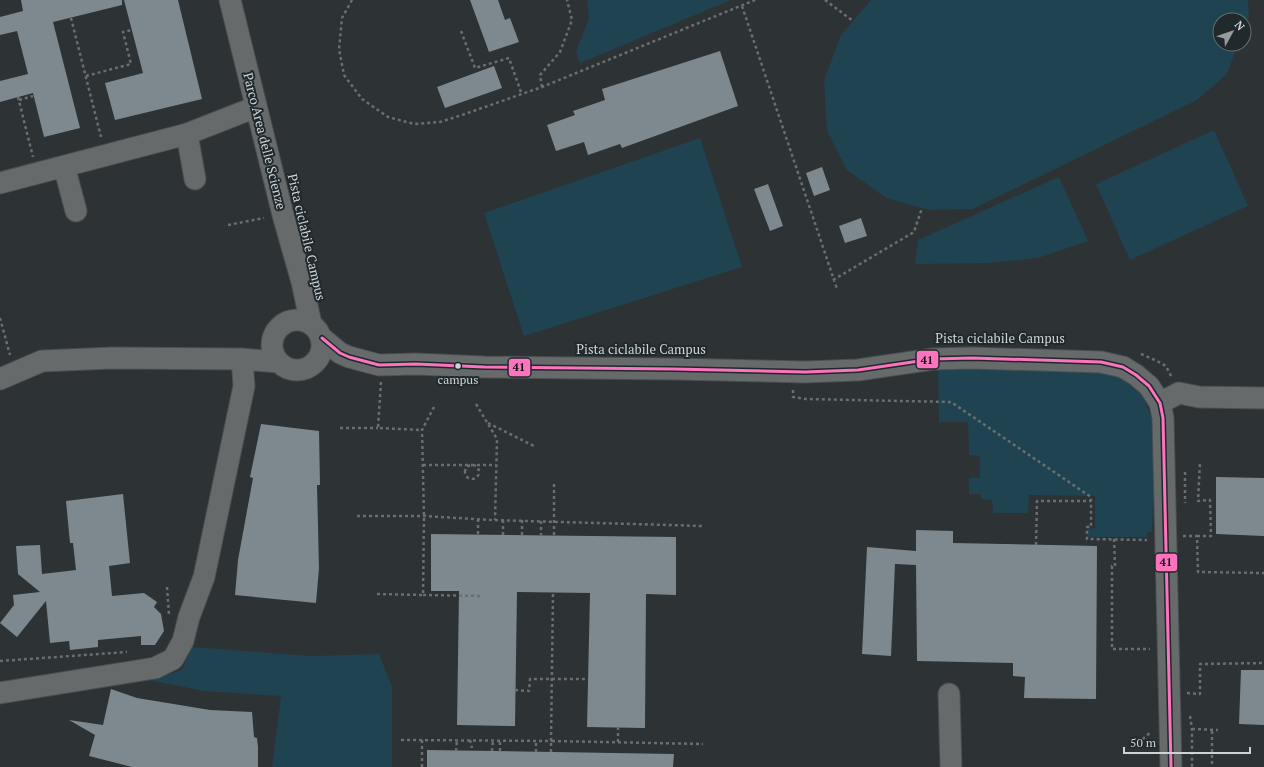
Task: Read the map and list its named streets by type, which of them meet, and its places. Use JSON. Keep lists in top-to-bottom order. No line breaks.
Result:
{"streets":{"street":["Parco Area delle Scienze"]},"places":["campus"],"lines":["transit line 41"],"scale_bar":"50 m","north":"top right"}
